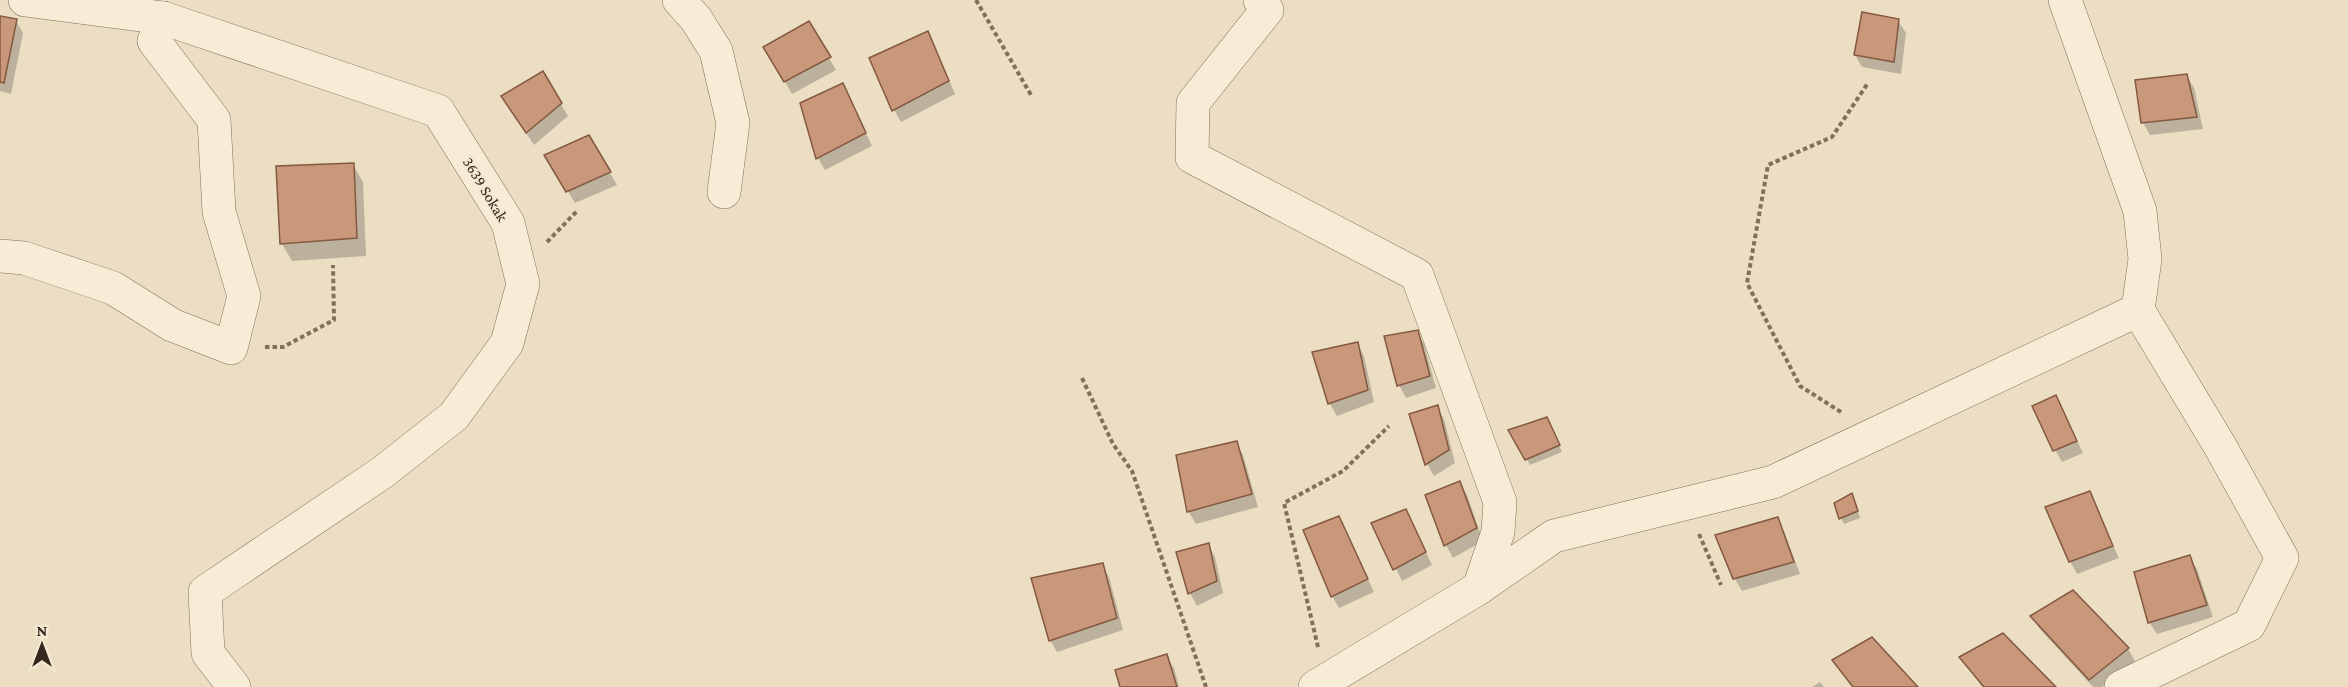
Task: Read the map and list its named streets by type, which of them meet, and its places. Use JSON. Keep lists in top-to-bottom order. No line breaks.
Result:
{"streets":{"street":["3639 Sokak"]},"north":"top"}
